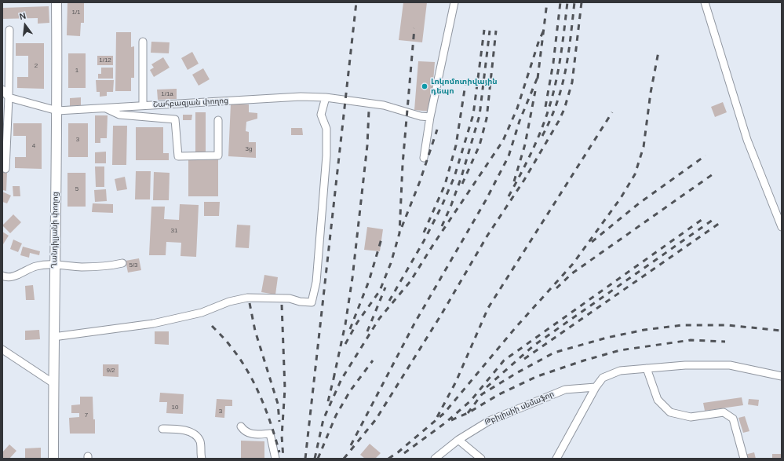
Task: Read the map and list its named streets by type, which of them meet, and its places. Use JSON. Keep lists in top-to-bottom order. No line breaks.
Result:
{"streets":{"main road":["Ղանդիլյանի փողոց"],"street":["Շահբազյան փողոց","Թբիլիսիի սեմաֆոր"]},"crossings":[["Շահբազյան փողոց","Ղանդիլյանի փողոց"]],"places":["Լոկոմոտիվային դեպո"],"house_numbers":["1/1","1/12","2","1","1/1a","3","4","3g","5","31","5/3","9/2","10","3","7"],"north":"top"}
